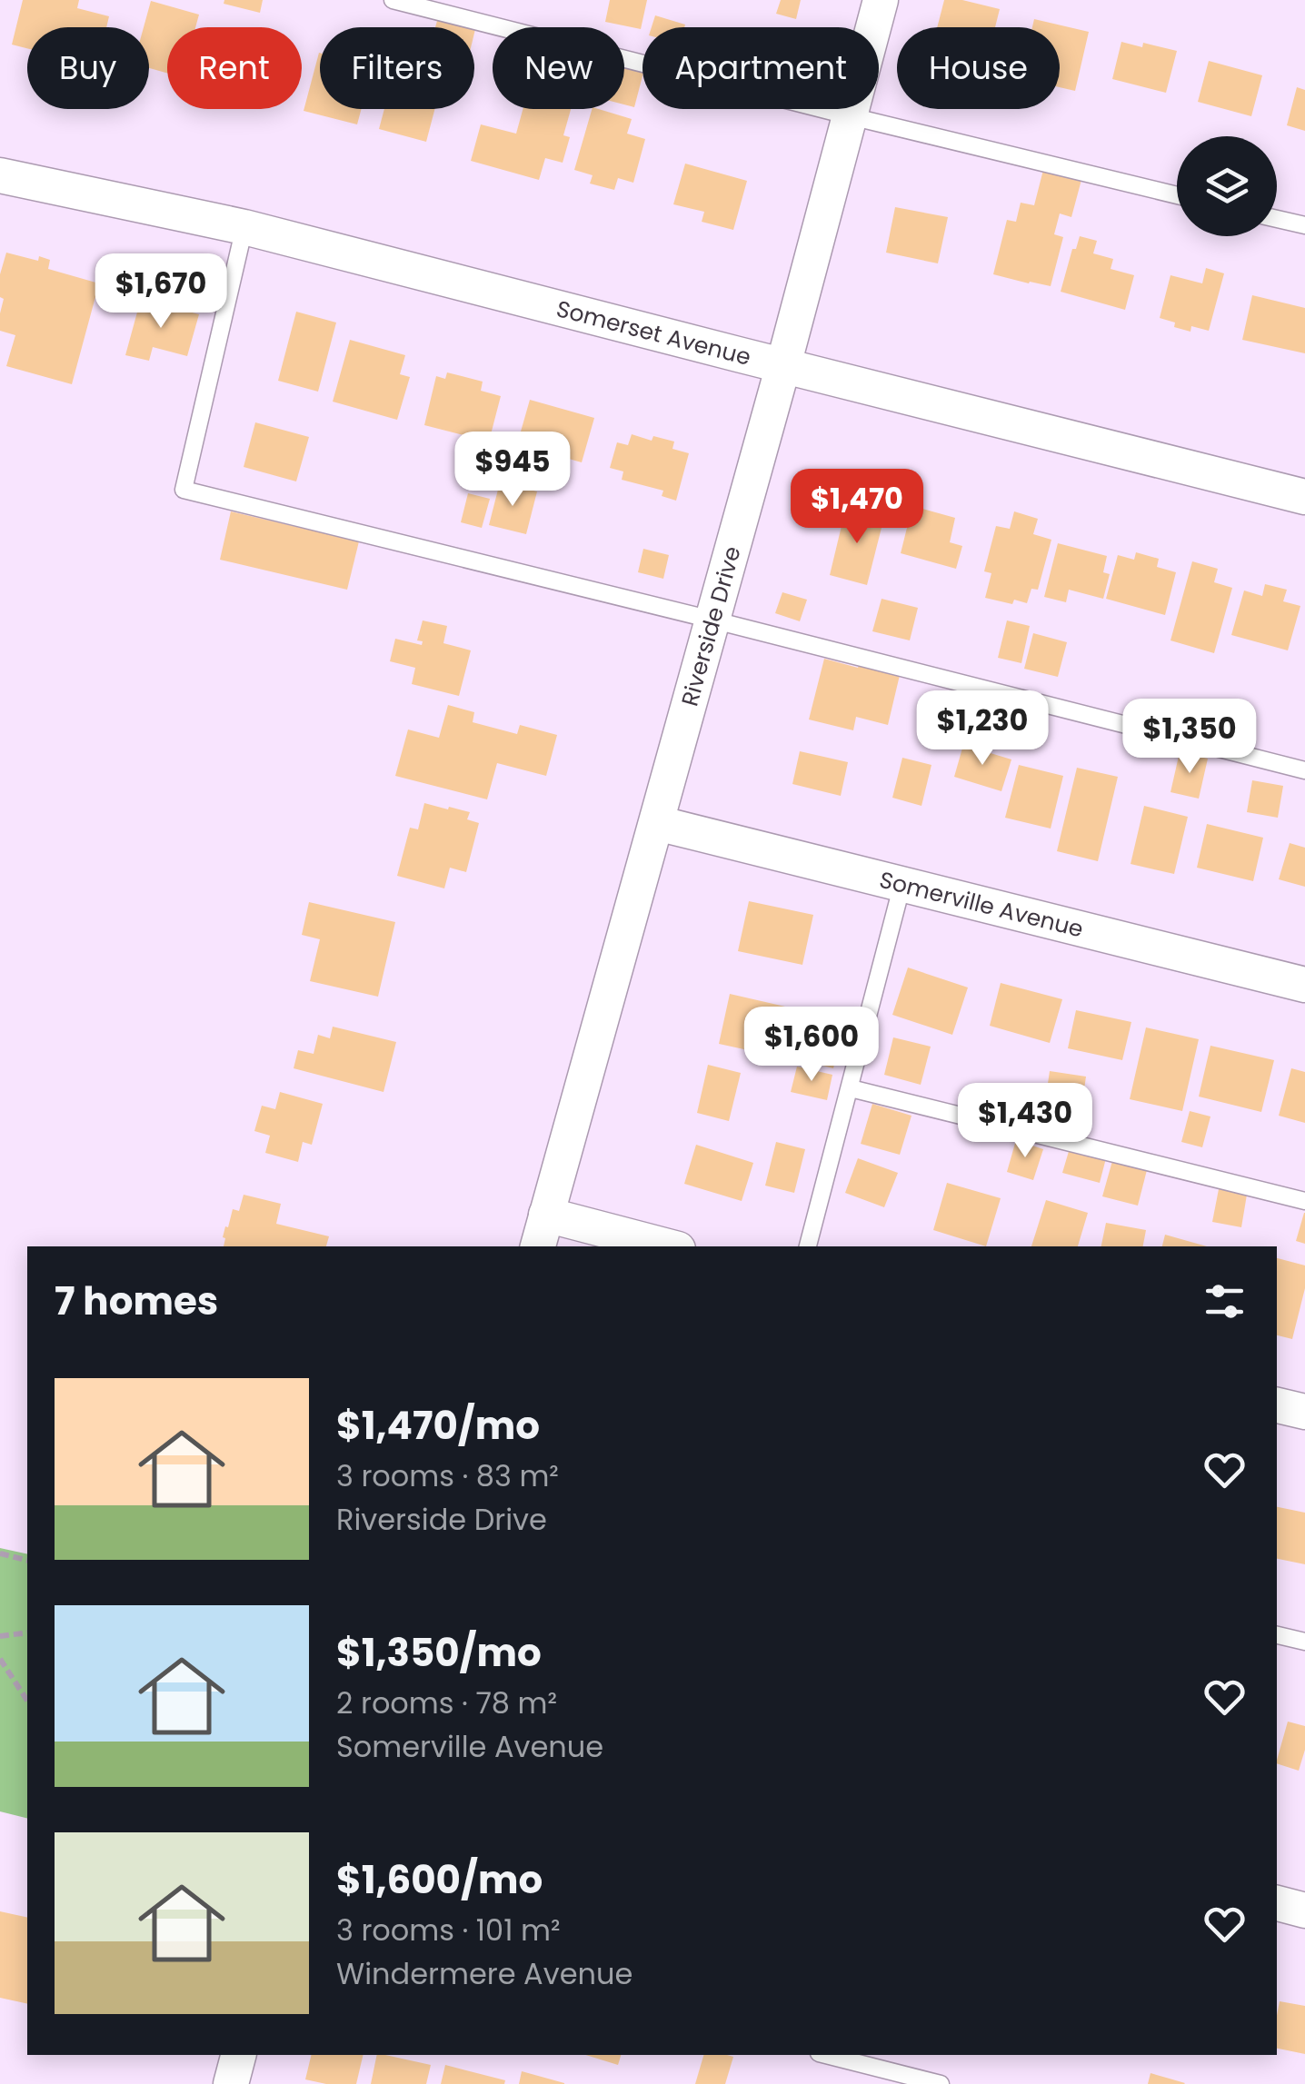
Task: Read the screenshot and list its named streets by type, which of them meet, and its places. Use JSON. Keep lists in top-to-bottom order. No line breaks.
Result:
{"streets":{"street":["Somerset Avenue","Riverside Drive","Somerville Avenue"]},"crossings":[["Somerset Avenue","Riverside Drive"],["Riverside Drive","Somerville Avenue"]],"page":{"chip":["Buy","Rent","Filters","New","Apartment","House"],"price":["$1,670","$945","$1,470","$1,230","$1,350","$1,600","$1,430"],"heading":"7 homes","list":[{"name":"$1,470/mo","note":"3 rooms · 83 m² · Riverside Drive"},{"name":"$1,350/mo","note":"2 rooms · 78 m² · Somerville Avenue"},{"name":"$1,600/mo","note":"3 rooms · 101 m² · Windermere Avenue"}]}}
